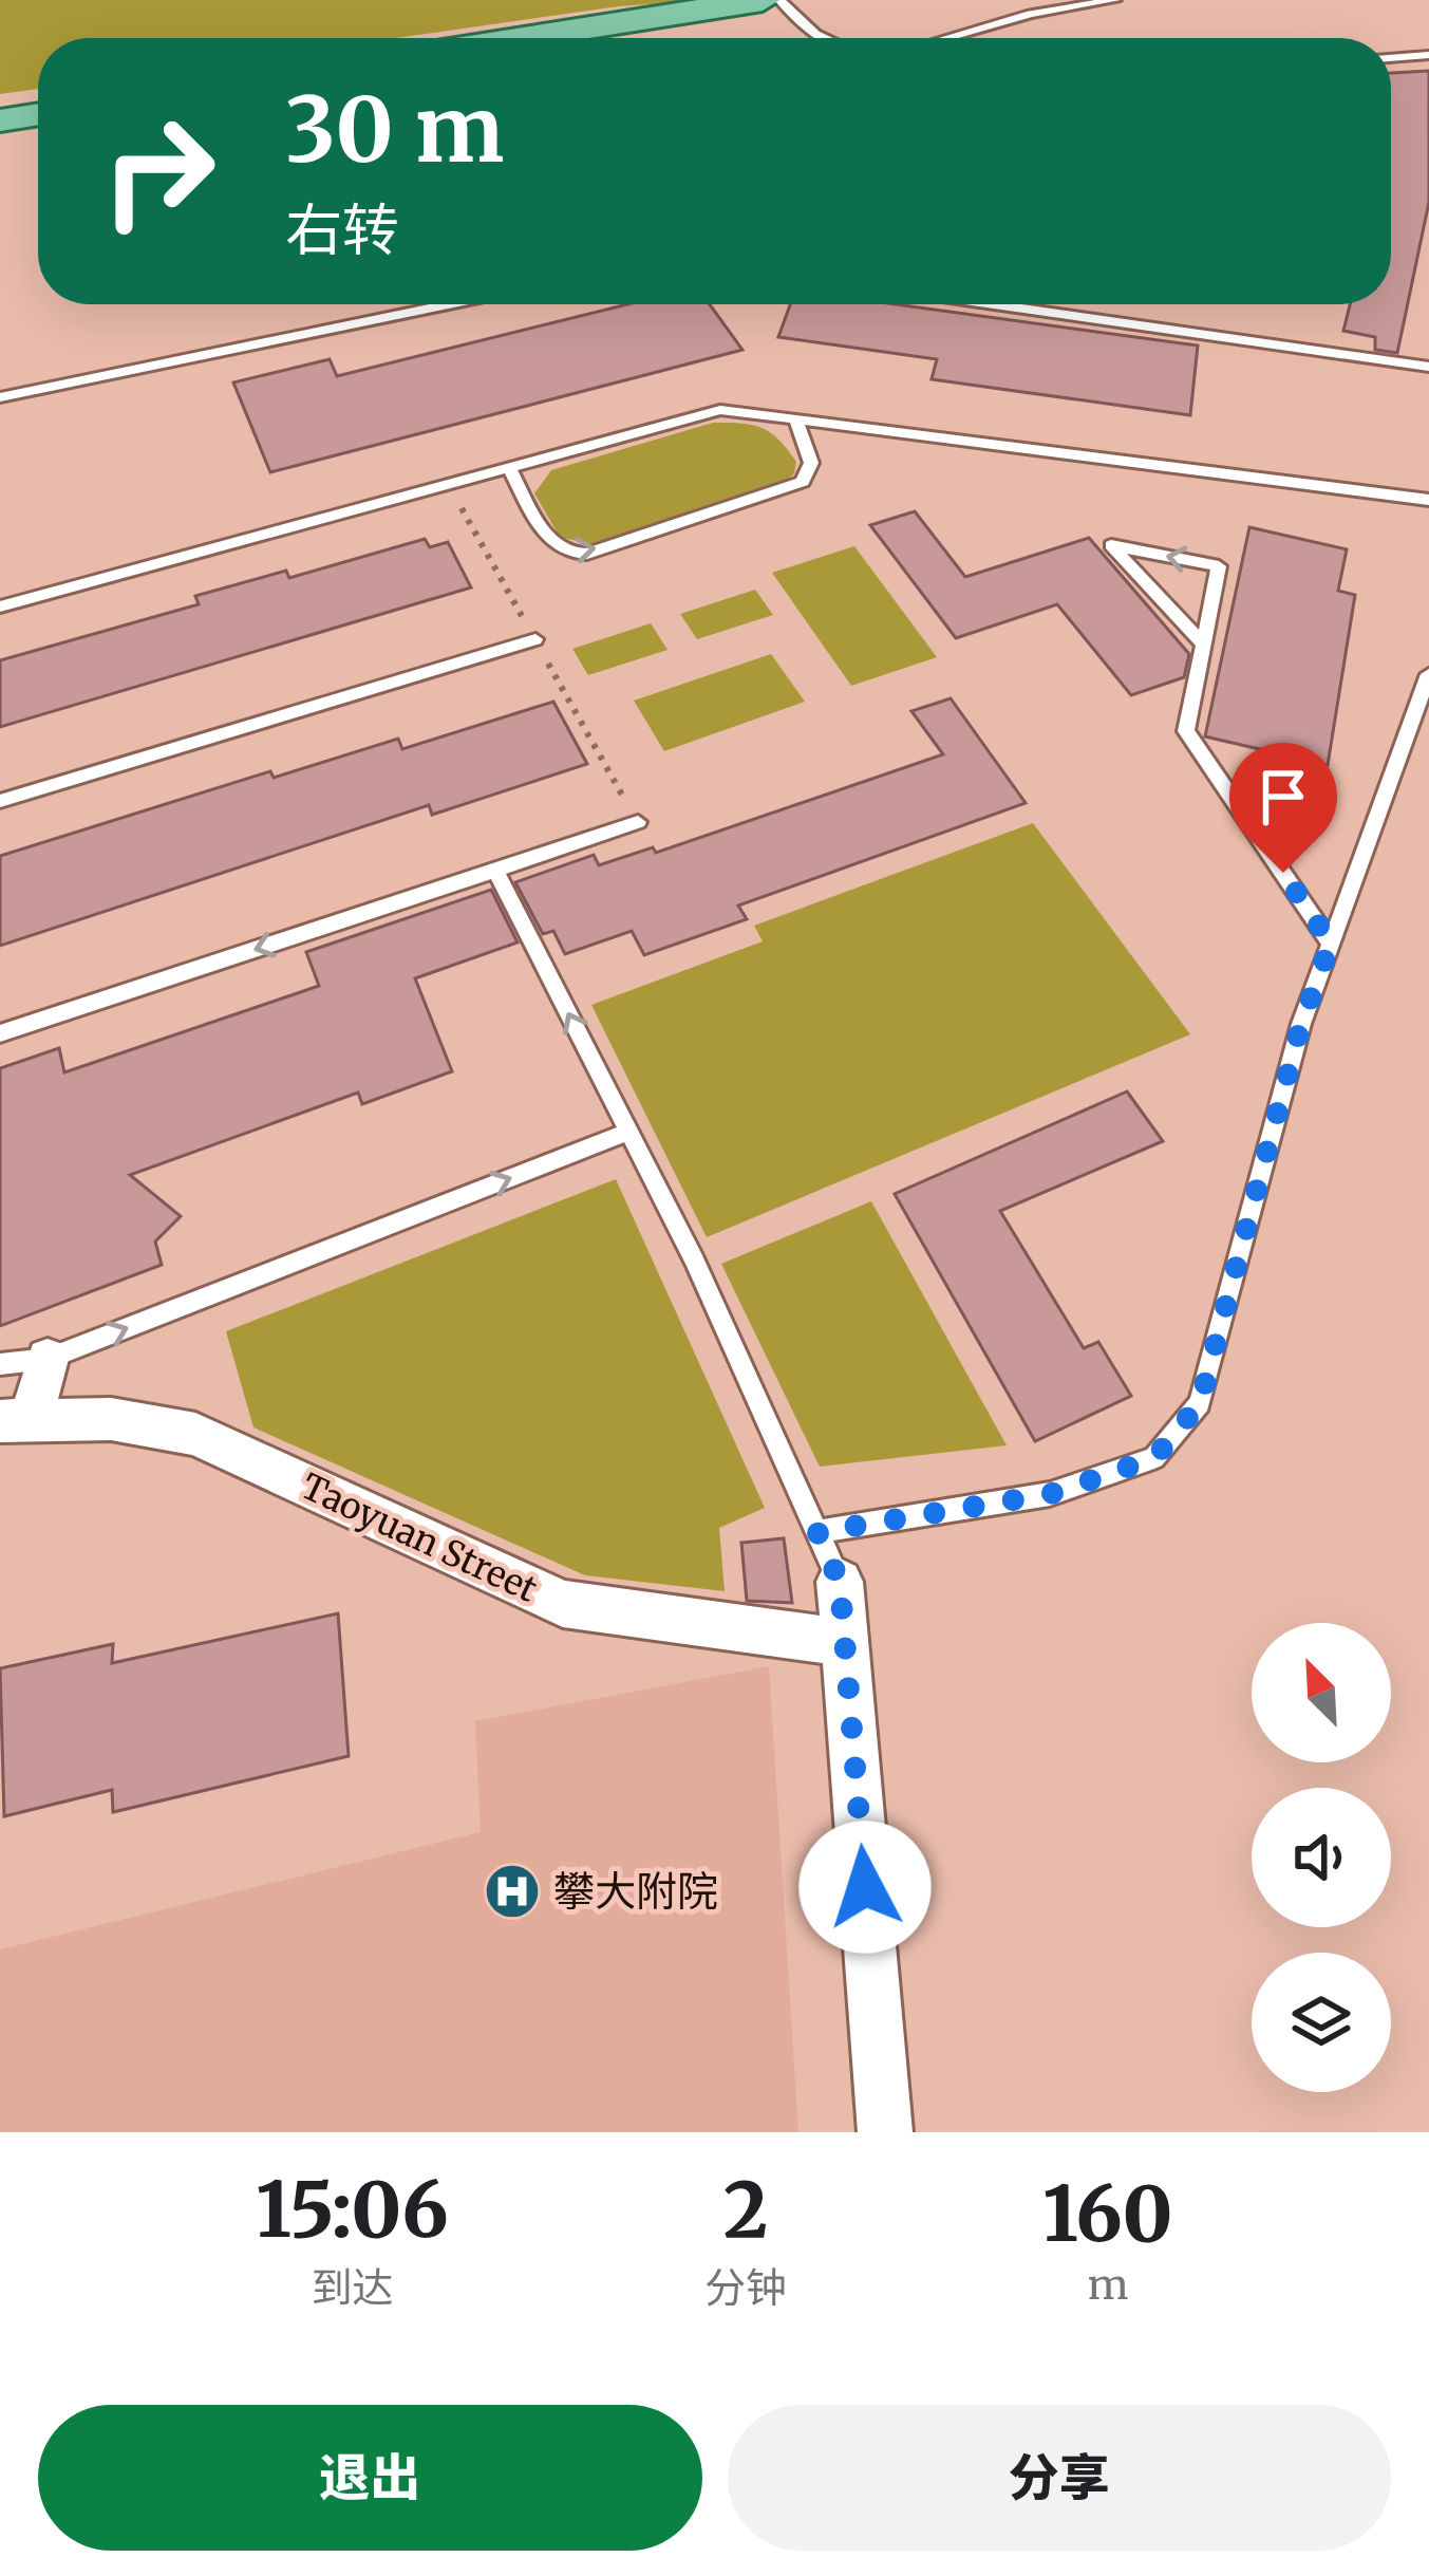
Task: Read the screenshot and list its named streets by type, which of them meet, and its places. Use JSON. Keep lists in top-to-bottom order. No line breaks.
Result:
{"streets":{"street":["Taoyuan Street"]},"places":{"hospital":["攀大附院"]},"north":"top left","page":{"turn":["30 m","右转"],"eta":["15:06","到达","2","分钟","160","m"],"buttons":["退出","分享"]}}
